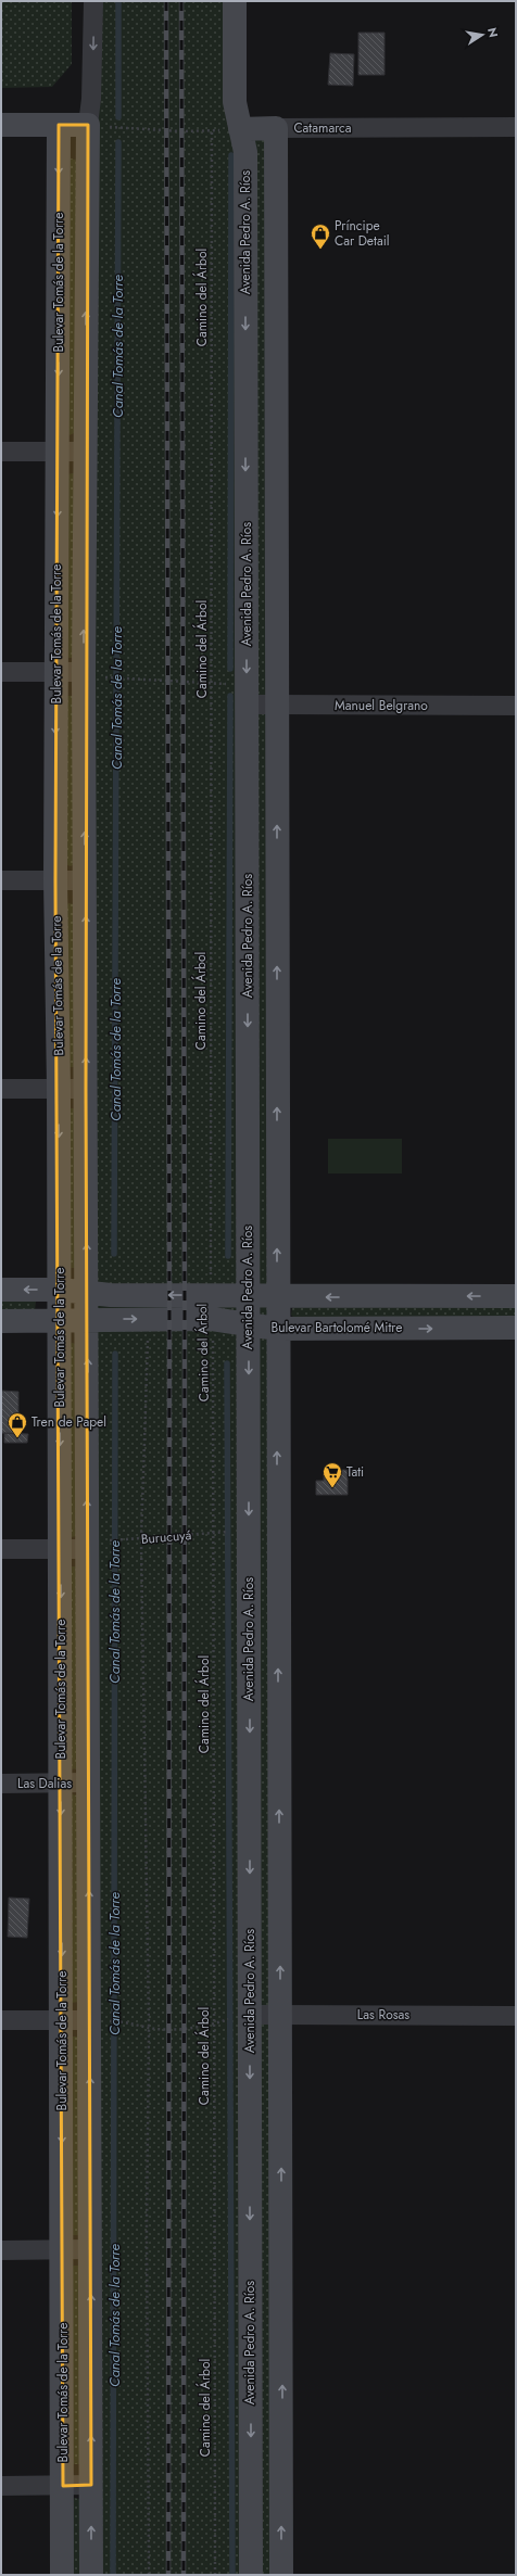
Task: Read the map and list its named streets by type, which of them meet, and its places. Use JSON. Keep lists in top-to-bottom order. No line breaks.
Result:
{"streets":{"main road":["Catamarca","Avenida Pedro A. Ríos","Bulevar Tomás de la Torre","Bulevar Bartolomé Mitre"],"street":["Manuel Belgrano","Las Dalias","Las Rosas"],"path":["Camino del Árbol","Burucuyá"]},"crossings":[["Catamarca","Avenida Pedro A. Ríos"],["Avenida Pedro A. Ríos","Manuel Belgrano"],["Avenida Pedro A. Ríos","Bulevar Bartolomé Mitre"],["Avenida Pedro A. Ríos","Las Rosas"],["Bulevar Tomás de la Torre","Bulevar Bartolomé Mitre"],["Bulevar Tomás de la Torre","Burucuyá"],["Bulevar Tomás de la Torre","Las Dalias"],["Camino del Árbol","Bulevar Bartolomé Mitre"],["Camino del Árbol","Burucuyá"]],"water":["Canal Tomás de la Torre"],"places":{"shop":["Príncipe Car Detail","Tren de Papel"],"supermarket":["Tati"]},"north":"right"}
